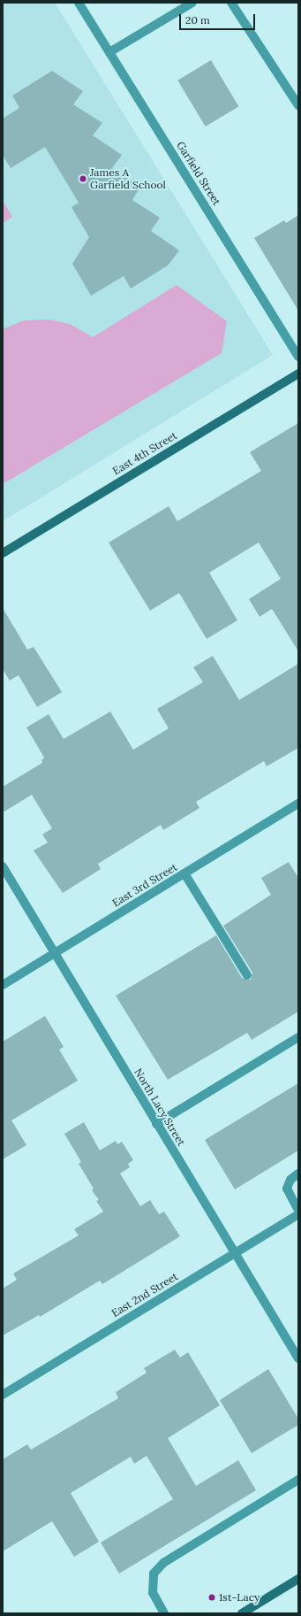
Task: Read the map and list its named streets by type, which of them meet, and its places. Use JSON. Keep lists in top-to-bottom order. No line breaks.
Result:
{"streets":{"main road":["East 4th Street"],"street":["Garfield Street","East 3rd Street","North Lacy Street","East 2nd Street"]},"crossings":[["East 3rd Street","North Lacy Street"],["North Lacy Street","East 2nd Street"]],"places":["James A Garfield School","1st-Lacy"],"scale_bar":"20 m"}
